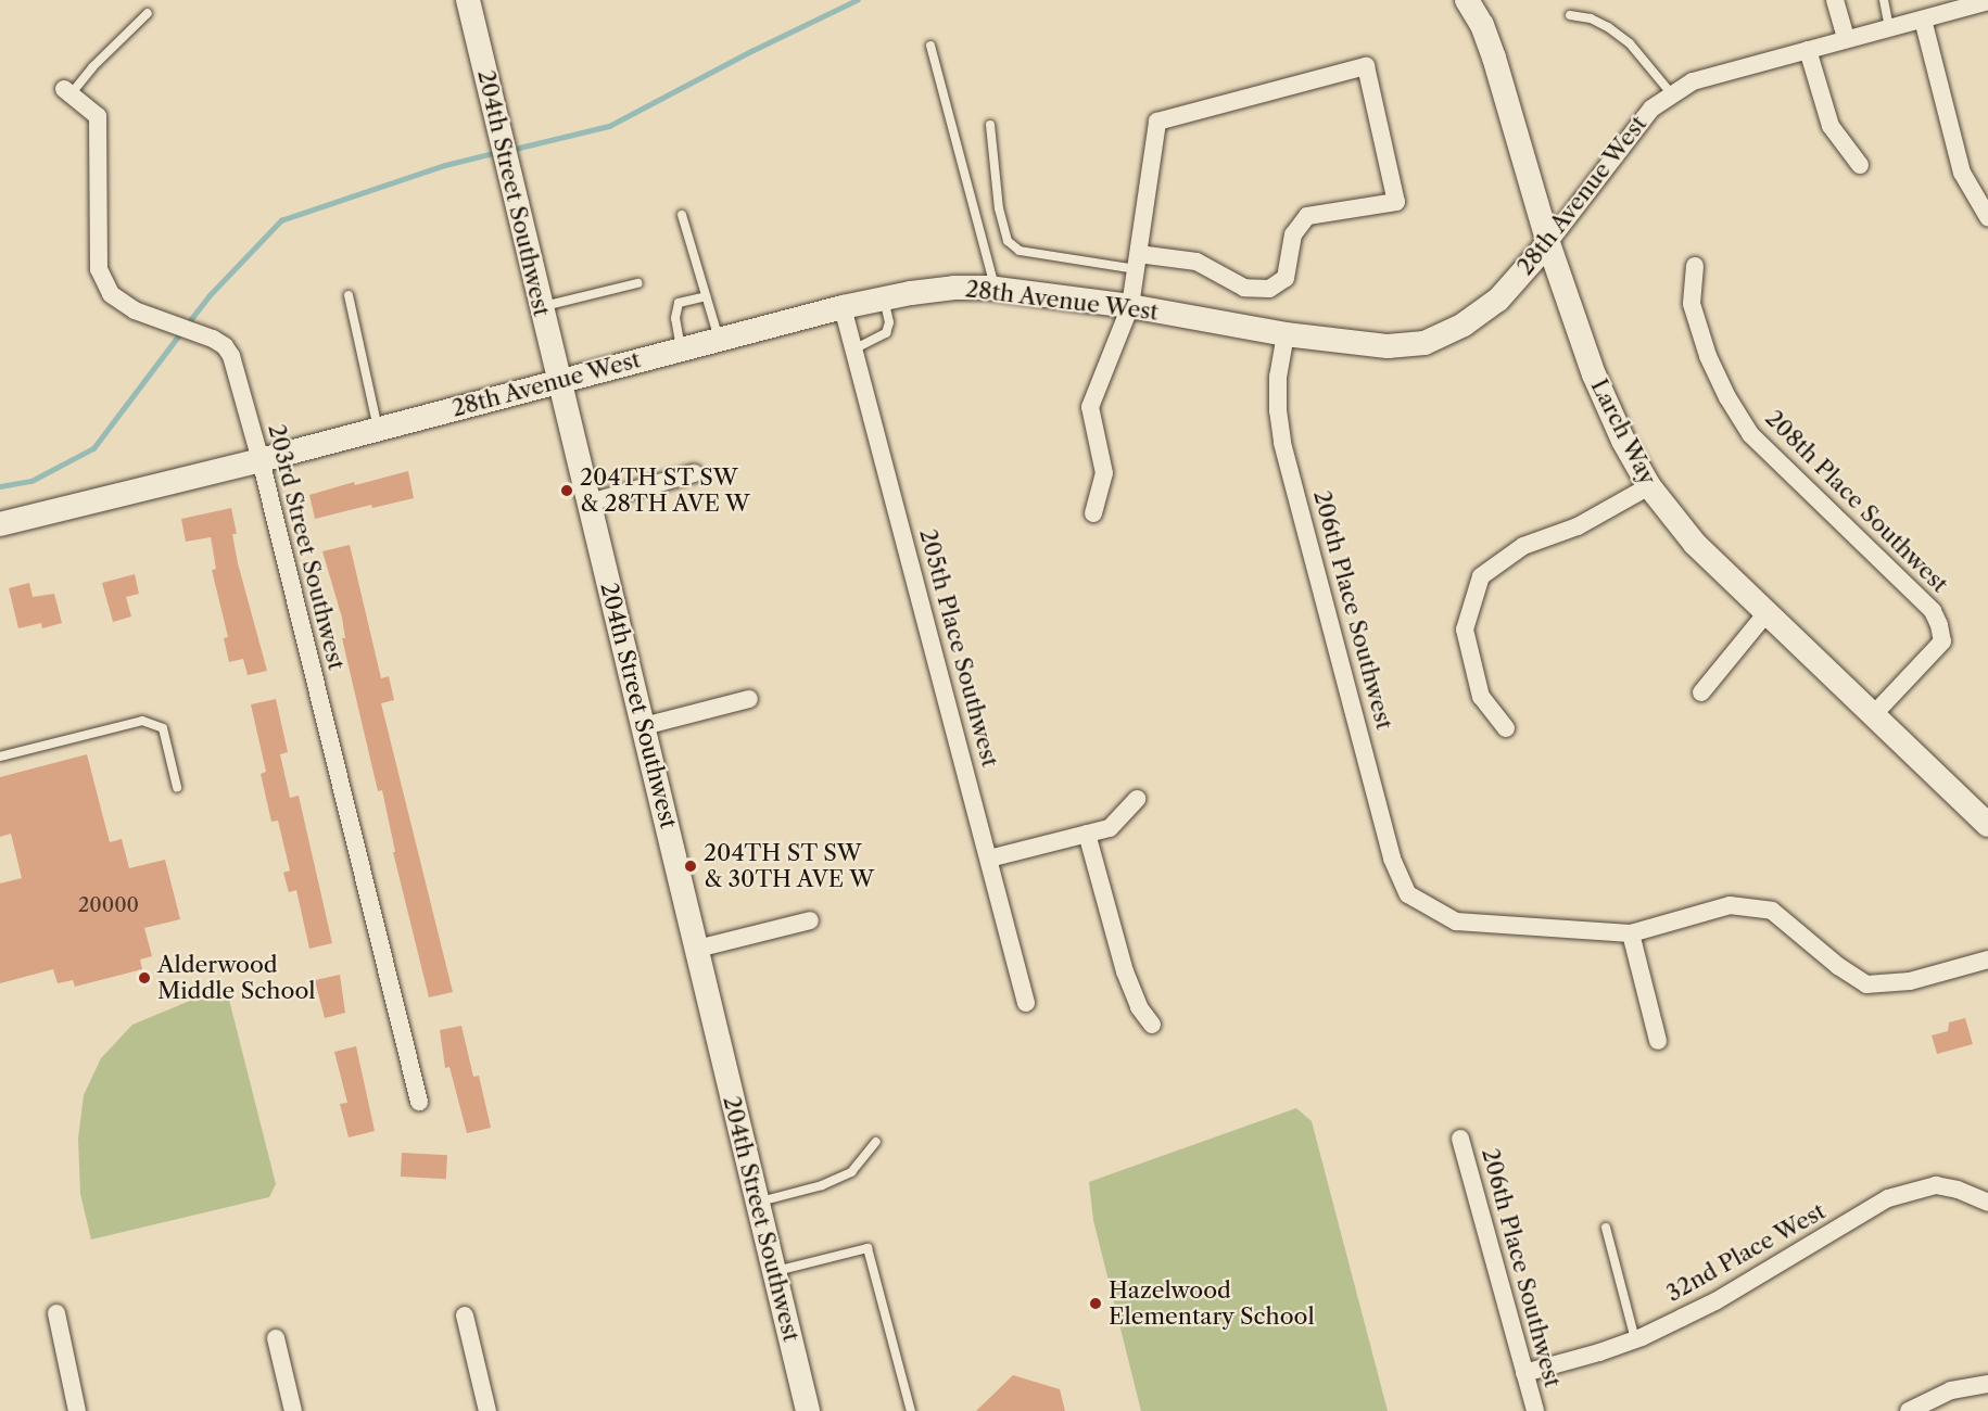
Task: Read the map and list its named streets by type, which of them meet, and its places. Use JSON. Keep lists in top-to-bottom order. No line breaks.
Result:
{"streets":{"street":["204th Street Southwest","28th Avenue West","Larch Way","208th Place Southwest","203rd Street Southwest","206th Place Southwest","205th Place Southwest","32nd Place West"]},"crossings":[["204th Street Southwest","28th Avenue West"],["28th Avenue West","Larch Way"],["28th Avenue West","203rd Street Southwest"],["28th Avenue West","206th Place Southwest"],["28th Avenue West","205th Place Southwest"],["Larch Way","208th Place Southwest"],["206th Place Southwest","32nd Place West"]],"places":["204TH ST SW & 28TH AVE W","204TH ST SW & 30TH AVE W","Alderwood Middle School","Hazelwood Elementary School"],"house_numbers":["20000"]}
